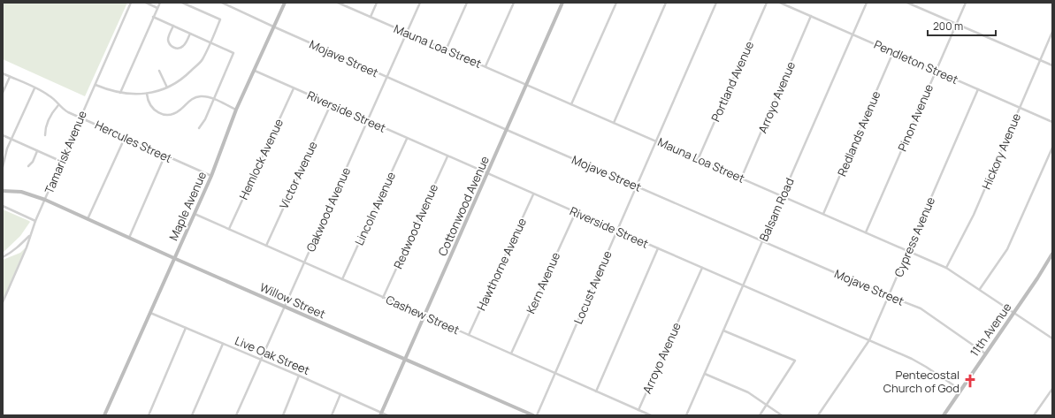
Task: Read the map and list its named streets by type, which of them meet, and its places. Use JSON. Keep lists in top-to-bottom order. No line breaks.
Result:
{"streets":{"street":["Mauna Loa Street","Mojave Street","Pendleton Street","Portland Avenue","Arroyo Avenue","Riverside Street","Pinon Avenue","Redlands Avenue","Hercules Street","Hickory Avenue","Tamarisk Avenue","Hemlock Avenue","Victor Avenue","Maple Avenue","Cottonwood Avenue","Lincoln Avenue","Oakwood Avenue","Balsam Road","Redwood Avenue","Cypress Avenue","Hawthorne Avenue","Kern Avenue","Locust Avenue","Willow Street","Cashew Street","11th Avenue","Live Oak Street"]},"crossings":[["Mauna Loa Street","Portland Avenue"],["Mauna Loa Street","Arroyo Avenue"],["Mauna Loa Street","Pinon Avenue"],["Mauna Loa Street","Redlands Avenue"],["Mauna Loa Street","Hickory Avenue"],["Mauna Loa Street","Cottonwood Avenue"],["Mauna Loa Street","Oakwood Avenue"],["Mauna Loa Street","Balsam Road"],["Mauna Loa Street","Cypress Avenue"],["Mauna Loa Street","Locust Avenue"],["Mauna Loa Street","11th Avenue"],["Mojave Street","Maple Avenue"],["Mojave Street","Cottonwood Avenue"],["Mojave Street","Oakwood Avenue"],["Mojave Street","Balsam Road"],["Mojave Street","Cypress Avenue"],["Mojave Street","Locust Avenue"],["Mojave Street","11th Avenue"],["Pendleton Street","Arroyo Avenue"],["Pendleton Street","Pinon Avenue"],["Pendleton Street","Redlands Avenue"],["Pendleton Street","Hickory Avenue"],["Pendleton Street","Balsam Road"],["Pendleton Street","Cypress Avenue"],["Arroyo Avenue","Riverside Street"],["Arroyo Avenue","Cashew Street"],["Riverside Street","Hemlock Avenue"],["Riverside Street","Victor Avenue"],["Riverside Street","Maple Avenue"],["Riverside Street","Cottonwood Avenue"],["Riverside Street","Lincoln Avenue"],["Riverside Street","Oakwood Avenue"],["Riverside Street","Balsam Road"],["Riverside Street","Redwood Avenue"],["Riverside Street","Cypress Avenue"],["Riverside Street","Hawthorne Avenue"],["Riverside Street","Kern Avenue"],["Riverside Street","Locust Avenue"],["Riverside Street","11th Avenue"],["Hercules Street","Tamarisk Avenue"],["Hercules Street","Maple Avenue"],["Tamarisk Avenue","Willow Street"],["Hemlock Avenue","Cashew Street"],["Victor Avenue","Cashew Street"],["Maple Avenue","Willow Street"],["Maple Avenue","Cashew Street"],["Maple Avenue","Live Oak Street"],["Cottonwood Avenue","Willow Street"],["Cottonwood Avenue","Cashew Street"],["Cottonwood Avenue","Live Oak Street"],["Lincoln Avenue","Cashew Street"],["Oakwood Avenue","Willow Street"],["Oakwood Avenue","Cashew Street"],["Oakwood Avenue","Live Oak Street"],["Redwood Avenue","Cashew Street"],["Hawthorne Avenue","Cashew Street"],["Kern Avenue","Cashew Street"],["Locust Avenue","Cashew Street"]],"places":{"church":["Pentecostal Church of God"]},"scale_bar":"200 m"}
